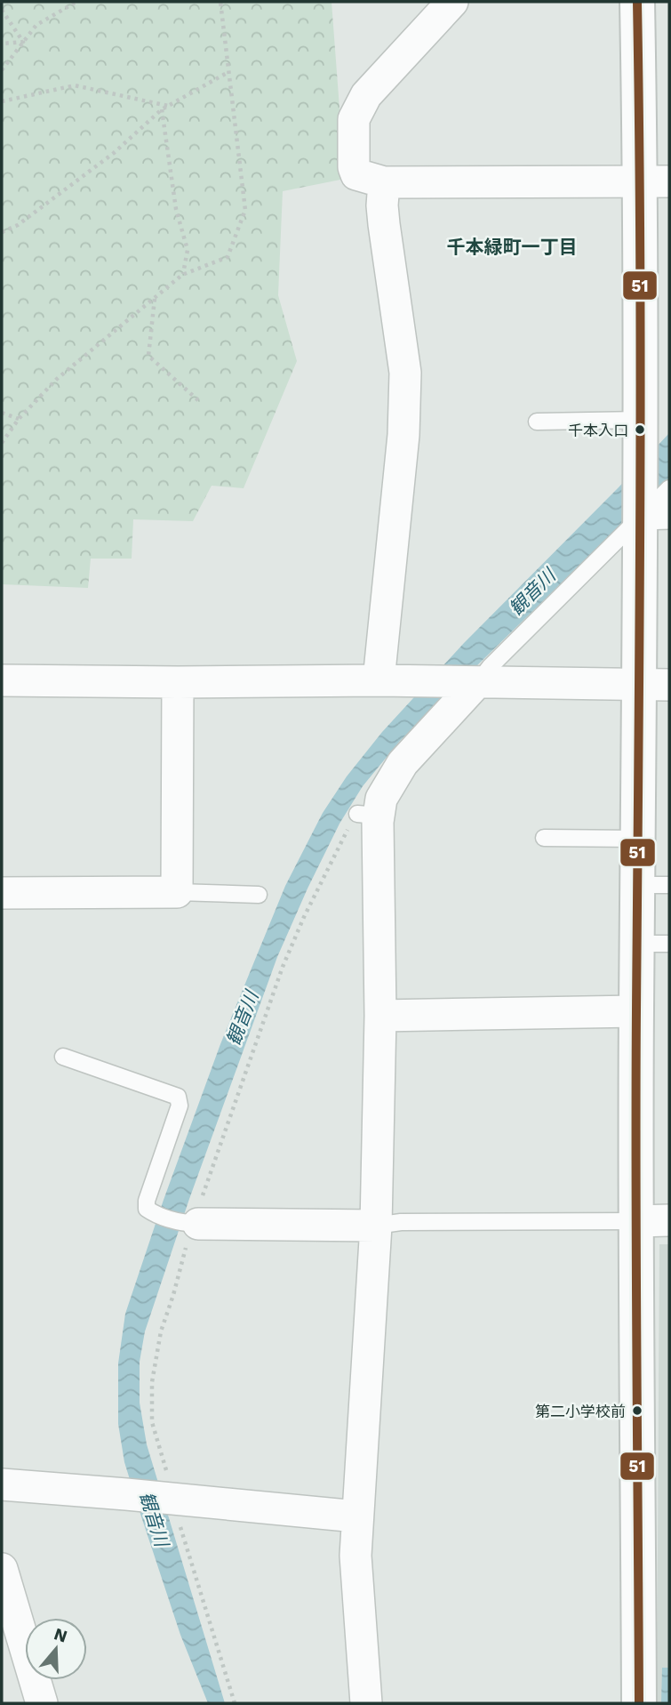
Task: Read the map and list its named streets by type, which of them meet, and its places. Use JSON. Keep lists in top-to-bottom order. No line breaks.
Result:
{"districts":["千本緑町一丁目"],"water":["観音川"],"places":["千本入口","第二小学校前"],"lines":["transit line 51"],"north":"top"}
